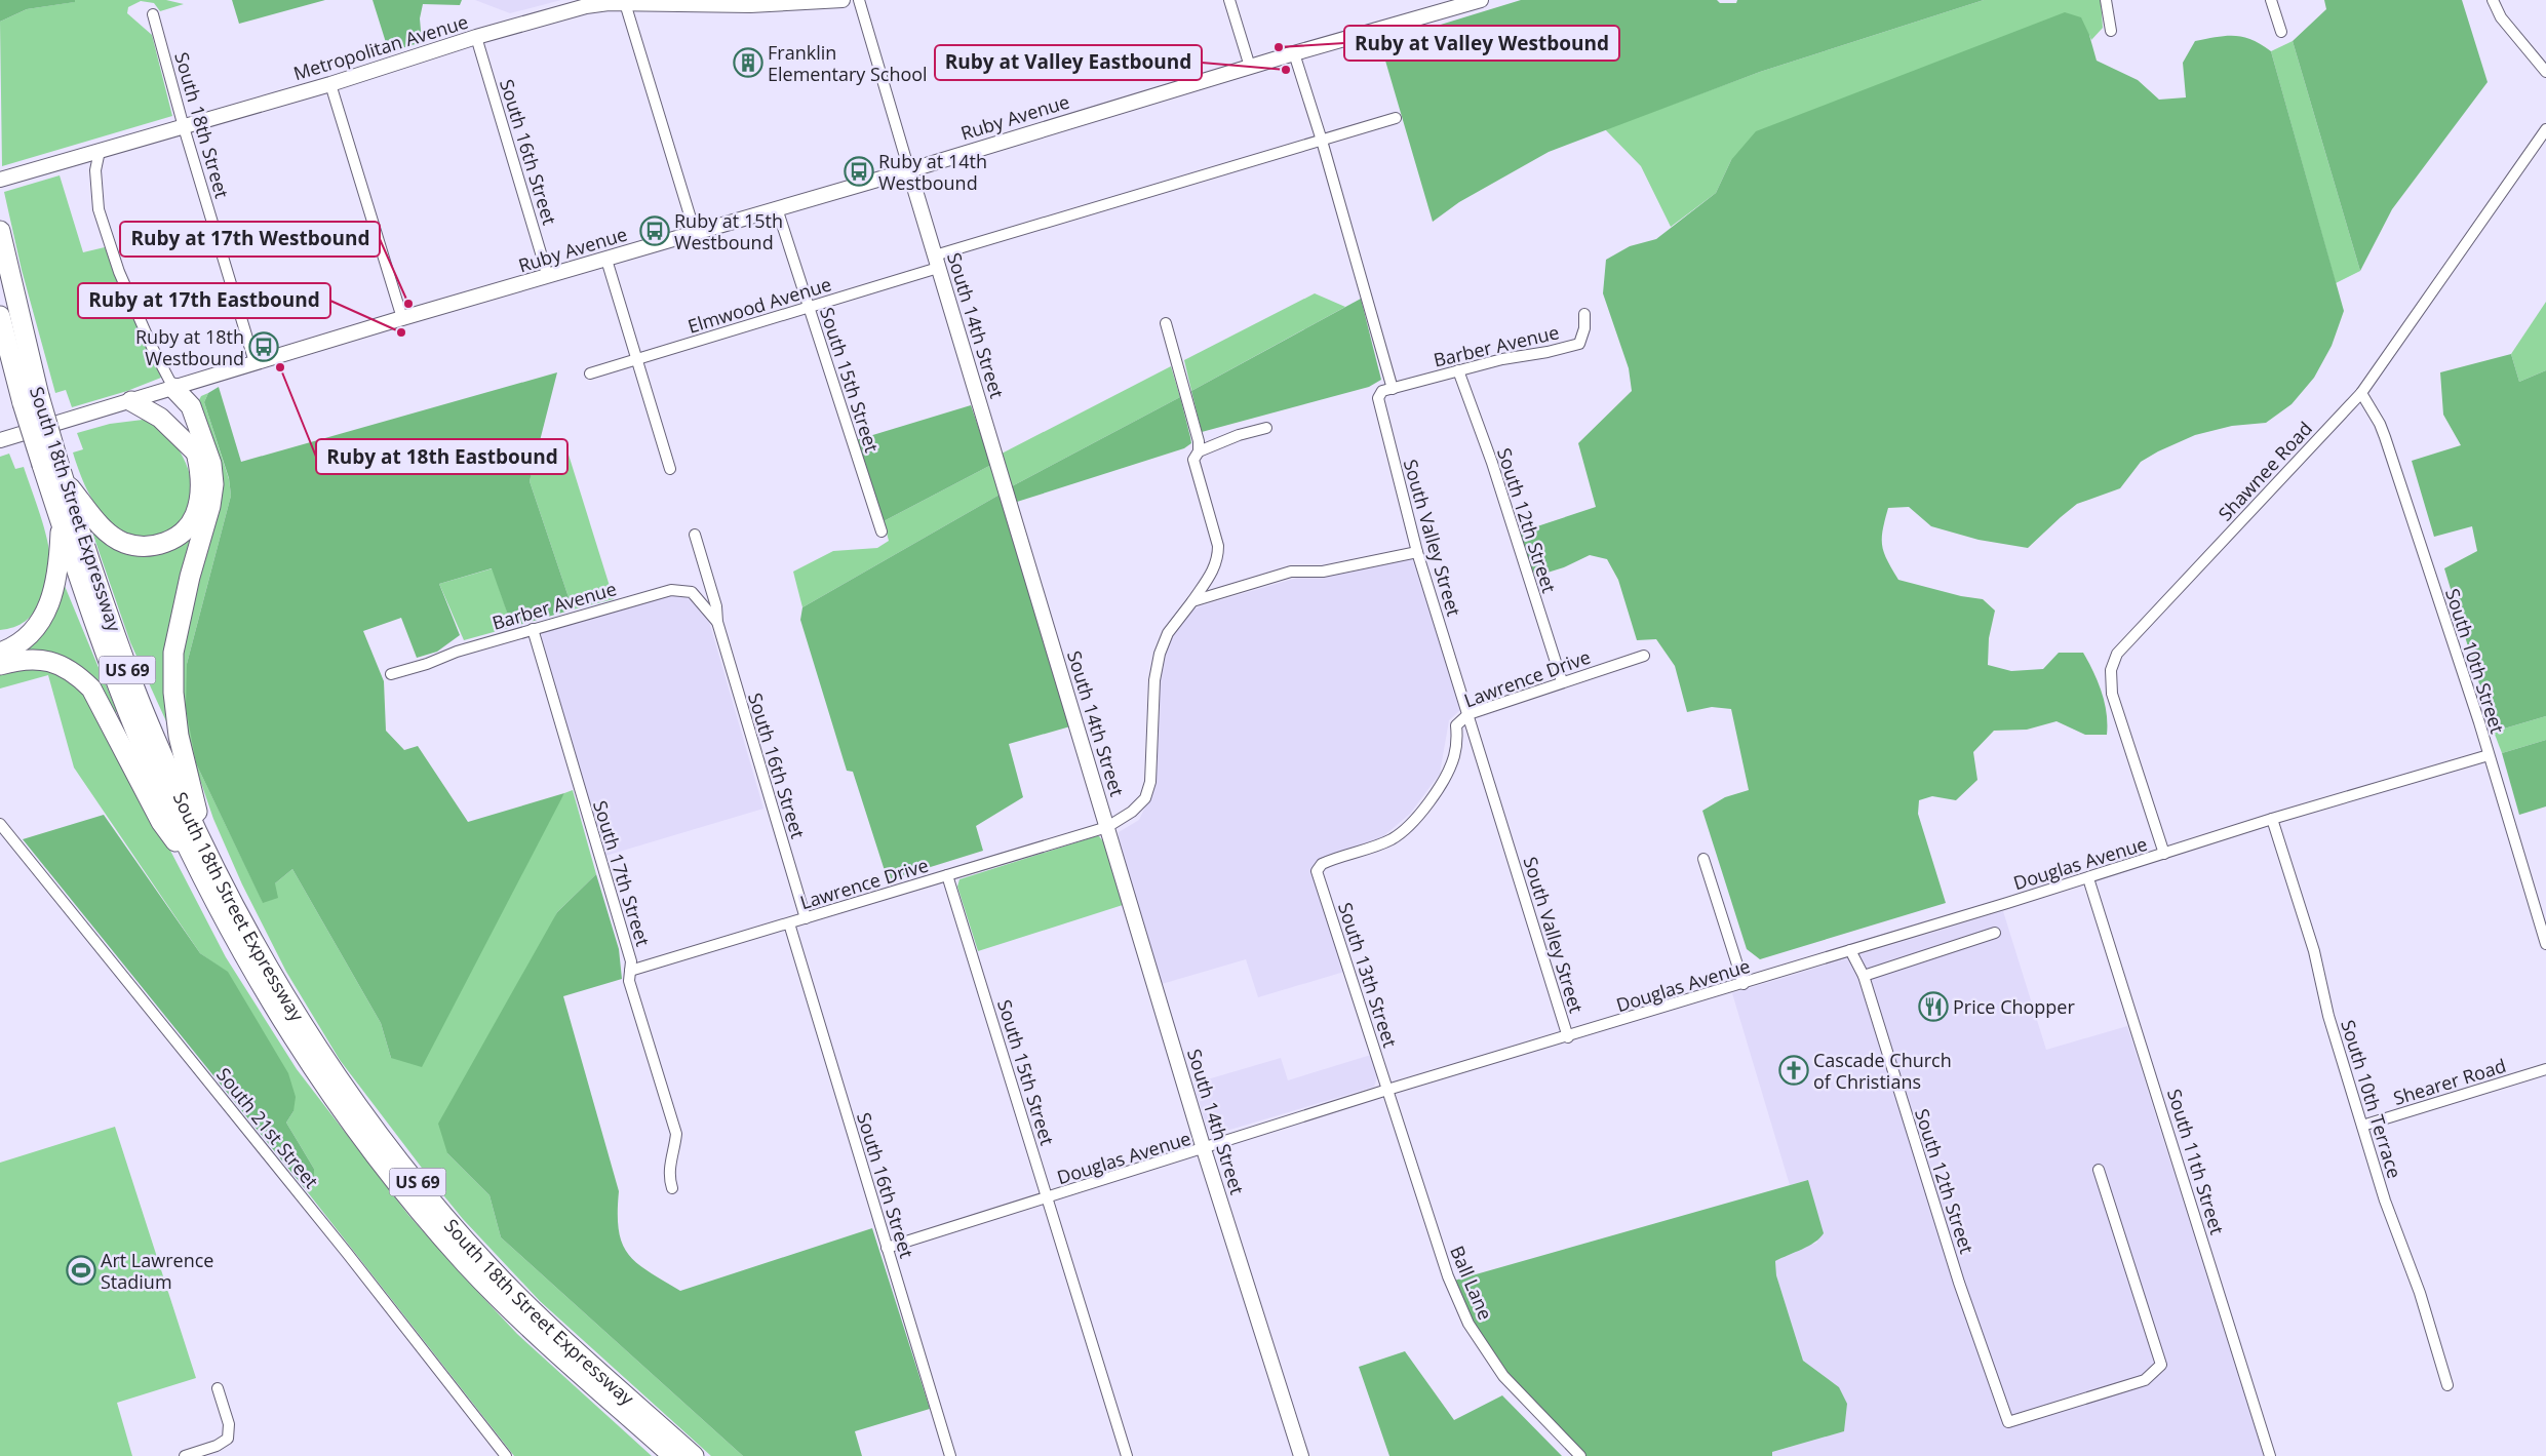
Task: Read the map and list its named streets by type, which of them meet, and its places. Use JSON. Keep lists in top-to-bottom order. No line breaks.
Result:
{"streets":{"highway":["South 18th Street Expressway","US 69"],"street":["Metropolitan Avenue","Ruby Avenue","South 18th Street","South 16th Street","Elmwood Avenue","South 14th Street","Barber Avenue","South 15th Street","Shawnee Road","South 12th Street","South Valley Street","South 10th Street","Lawrence Drive","Douglas Avenue","South 17th Street","South 13th Street","Shearer Road","South 10th Terrace","South 21st Street","South 11th Street","Ball Lane"]},"crossings":[["Metropolitan Avenue","South 18th Street"],["Metropolitan Avenue","South 16th Street"],["Ruby Avenue","South 18th Street"],["Ruby Avenue","South 16th Street"],["Ruby Avenue","South 14th Street"],["Ruby Avenue","South 15th Street"],["South 16th Street","Barber Avenue"],["South 16th Street","Lawrence Drive"],["South 16th Street","Douglas Avenue"],["Elmwood Avenue","South 14th Street"],["Elmwood Avenue","South 15th Street"],["South 14th Street","Lawrence Drive"],["South 14th Street","Douglas Avenue"],["Barber Avenue","South 12th Street"],["Barber Avenue","South Valley Street"],["Barber Avenue","South 17th Street"],["South 15th Street","Lawrence Drive"],["South 15th Street","Douglas Avenue"],["Shawnee Road","South 10th Street"],["Shawnee Road","Douglas Avenue"],["South 12th Street","Lawrence Drive"],["South 12th Street","Douglas Avenue"],["South Valley Street","Lawrence Drive"],["South Valley Street","Douglas Avenue"],["South 10th Street","Douglas Avenue"],["Lawrence Drive","South 17th Street"],["Lawrence Drive","South 13th Street"],["Douglas Avenue","South 13th Street"],["Douglas Avenue","South 10th Terrace"],["Douglas Avenue","South 11th Street"],["Douglas Avenue","Ball Lane"],["South 13th Street","Ball Lane"],["Shearer Road","South 10th Terrace"]],"places":{"other":["Ruby at Valley Westbound","Ruby at Valley Eastbound","Ruby at 17th Westbound","Ruby at 17th Eastbound","Ruby at 18th Eastbound"],"building":["Franklin Elementary School"],"bus stop":["Ruby at 14th Westbound","Ruby at 15th Westbound","Ruby at 18th Westbound"],"restaurant":["Price Chopper"],"church":["Cascade Church of Christians"],"sports":["Art Lawrence Stadium"]}}
